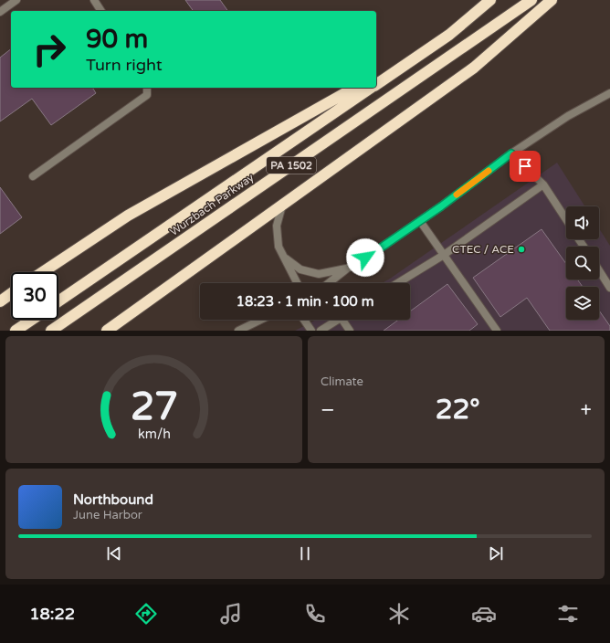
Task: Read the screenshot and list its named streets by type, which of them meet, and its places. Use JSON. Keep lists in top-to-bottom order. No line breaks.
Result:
{"streets":{"highway":["PA 1502","Wurzbach Parkway"]},"places":["CTEC / ACE"],"page":{"turn":["90 m","Turn right"],"limit":"30","trip":"18:23 · 1 min · 100 m","tile":"Climate","heat":["−","22°","+"],"song":["Northbound","June Harbor"],"tabs":"18:22","gauge":["27","km/h"]}}
